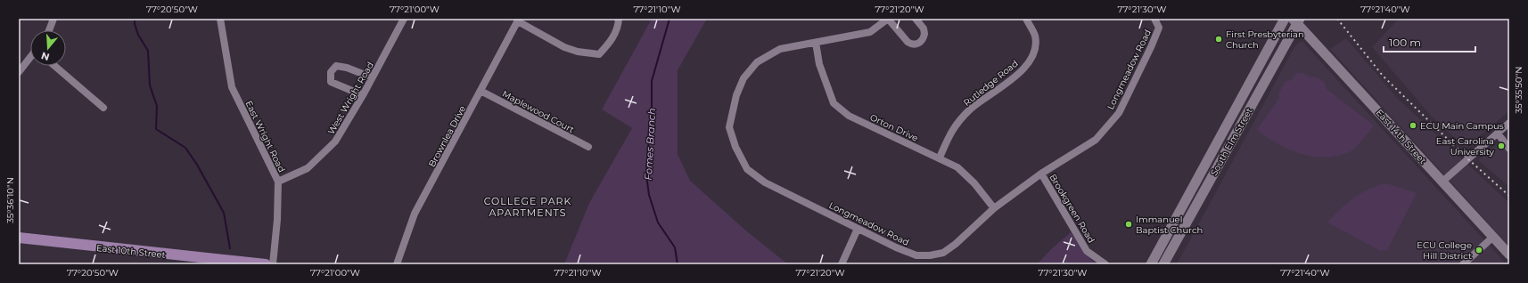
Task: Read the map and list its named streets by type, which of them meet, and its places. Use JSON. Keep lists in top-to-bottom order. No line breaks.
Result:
{"streets":{"main road":["East 10th Street"],"street":["Longmeadow Road","Rutledge Road","West Wright Road","Maplewood Court","Orton Drive","East Wright Road","Brownlea Drive","East 14th Street","South Elm Street","Brookgreen Road"]},"crossings":[["Longmeadow Road","Orton Drive"],["Longmeadow Road","Brookgreen Road"],["Rutledge Road","Orton Drive"],["West Wright Road","East Wright Road"],["Maplewood Court","Brownlea Drive"],["East 14th Street","South Elm Street"]],"districts":["COLLEGE PARK APARTMENTS"],"water":["Fomes Branch"],"places":["First Presbyterian Church","ECU Main Campus","East Carolina University","Immanuel Baptist Church","ECU College Hill District"],"scale_bar":"100 m","north":"bottom","coordinates":["77°20'50\"W","77°21'00\"W","77°21'10\"W","77°21'20\"W","77°21'30\"W","77°21'40\"W","35°35'50\"N","35°36'10\"N"]}
